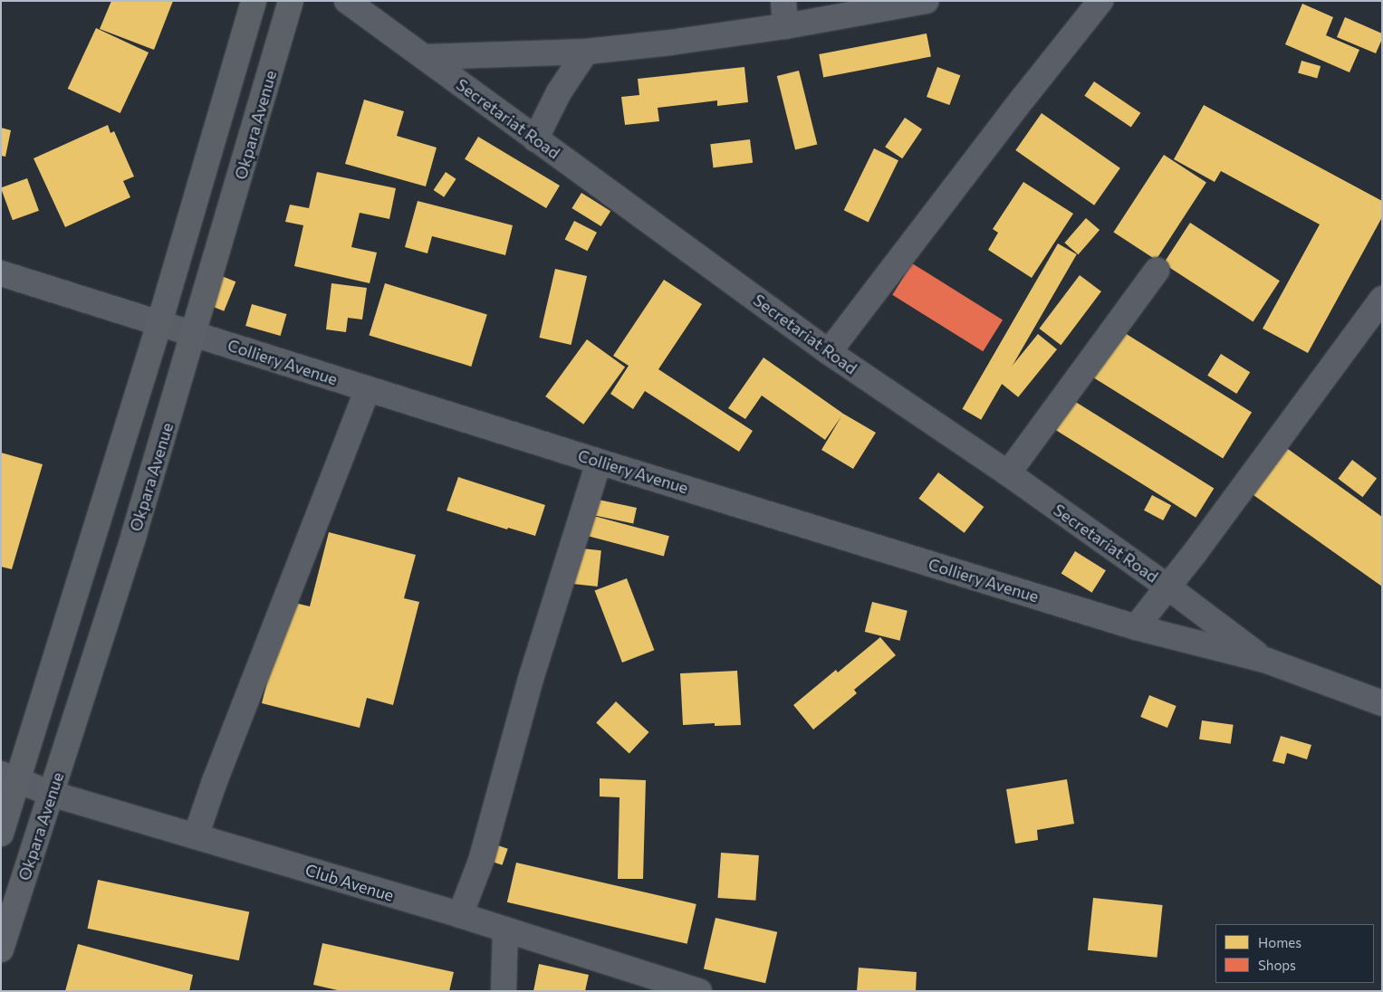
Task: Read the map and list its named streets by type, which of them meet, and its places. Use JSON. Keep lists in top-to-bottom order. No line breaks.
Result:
{"streets":{"main road":["Okpara Avenue"],"street":["Secretariat Road","Colliery Avenue","Club Avenue"]},"crossings":[["Secretariat Road","Colliery Avenue"],["Okpara Avenue","Colliery Avenue"],["Okpara Avenue","Club Avenue"]],"legend":["Homes","Shops"]}
